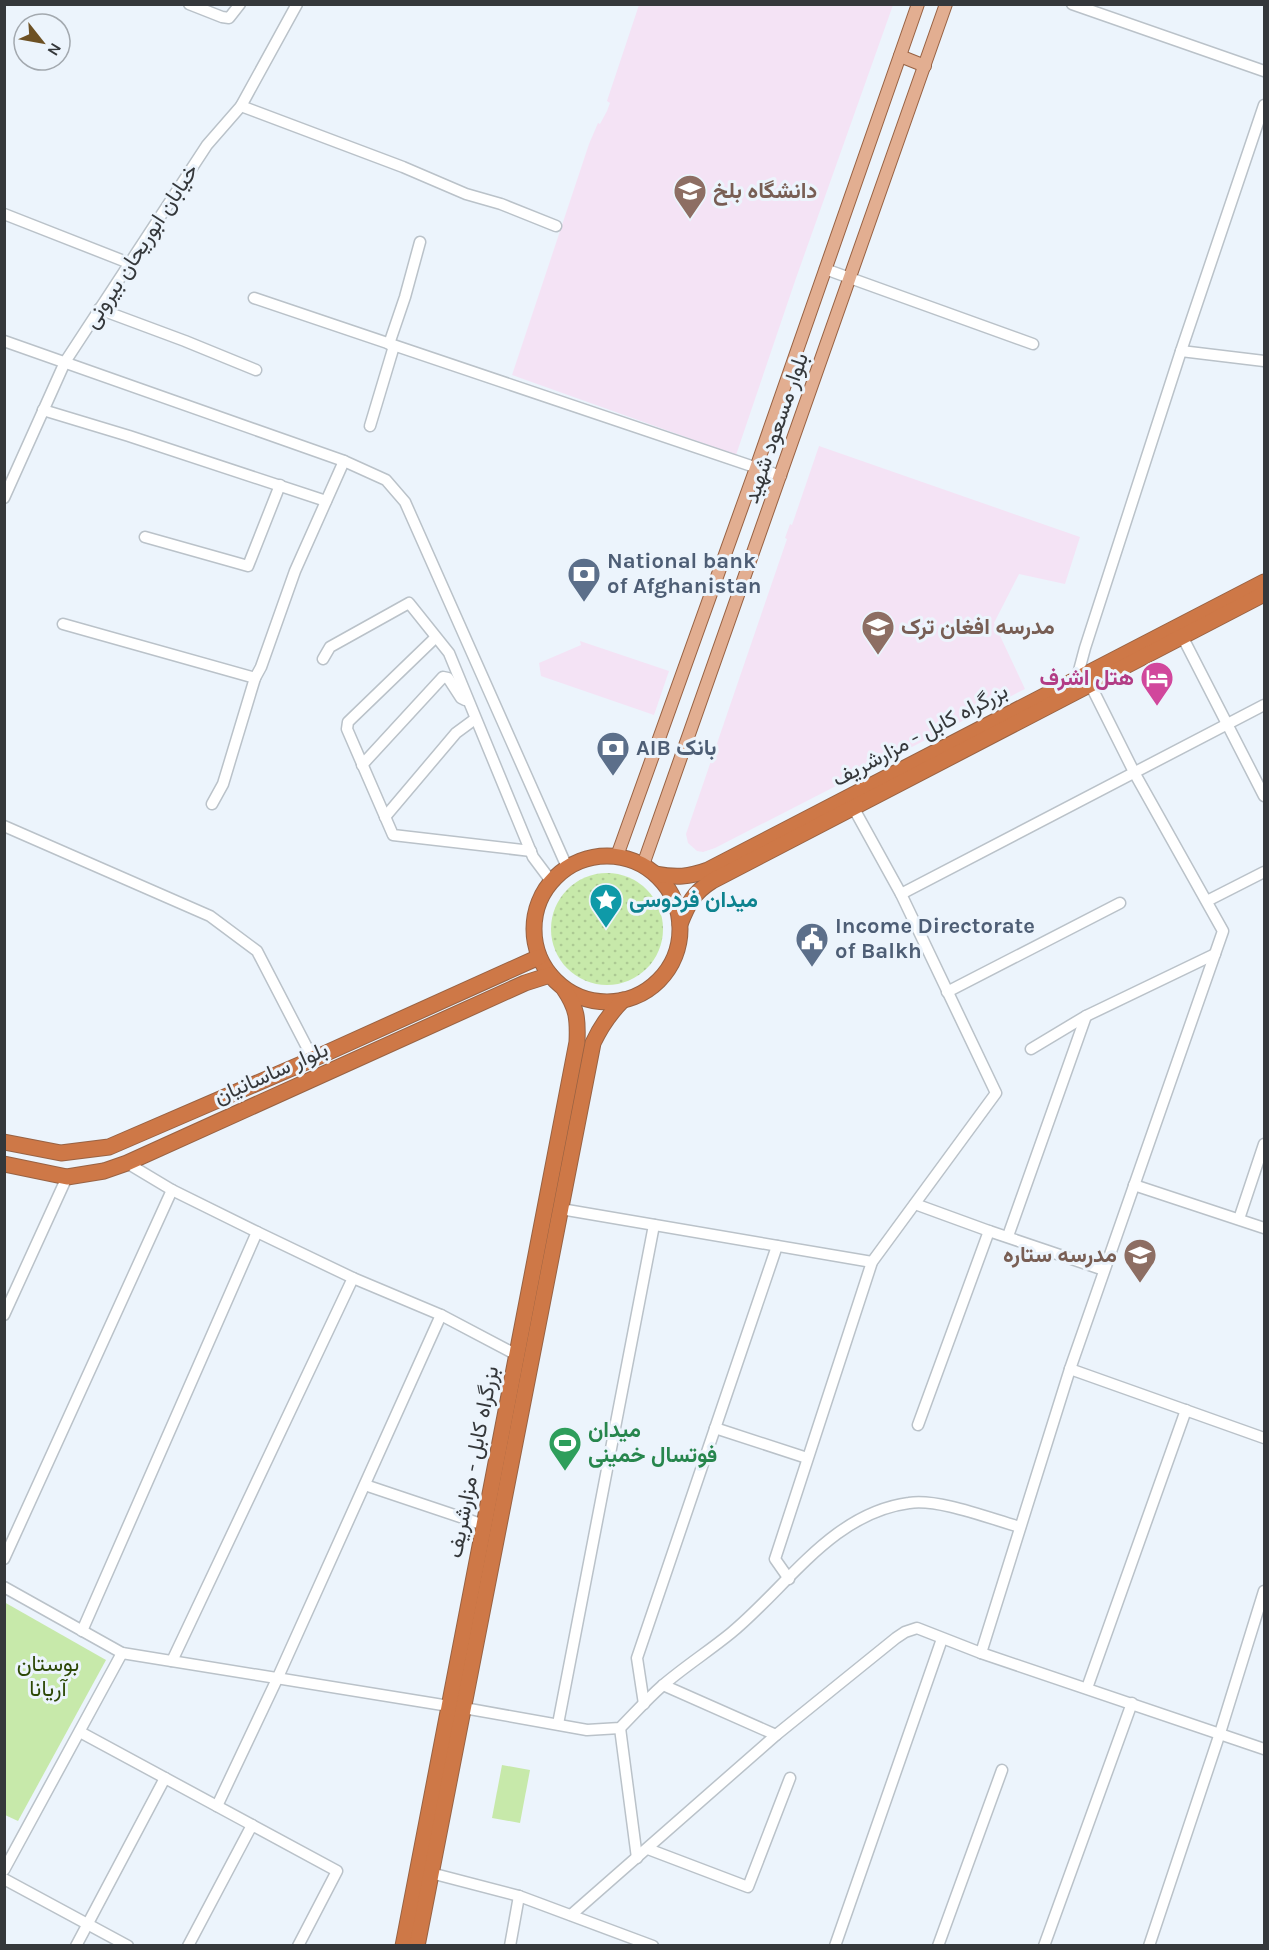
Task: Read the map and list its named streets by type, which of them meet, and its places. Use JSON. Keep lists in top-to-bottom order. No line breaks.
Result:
{"streets":{"highway":["بزرگراه کابل - مزارشریف","بلوار ساسانیان"],"main road":["بلوار مسعود شهید"],"street":["خیابان ابوریحان بیرونی"]},"crossings":[["بلوار مسعود شهید","بزرگراه کابل - مزارشریف"],["بلوار مسعود شهید","بلوار ساسانیان"],["بزرگراه کابل - مزارشریف","بلوار ساسانیان"]],"parks":["بوستان آریانا"],"places":{"school or university":["دانشگاه بلخ","مدرسه افغان ترک","مدرسه ستاره"],"bank":["National bank of Afghanistan","AIB بانک"],"hotel":["هتل اشرف"],"place":["میدان فردوسی"],"public building":["Income Directorate of Balkh"],"sports":["میدان فوتسال خمینی"]},"north":"bottom right"}
